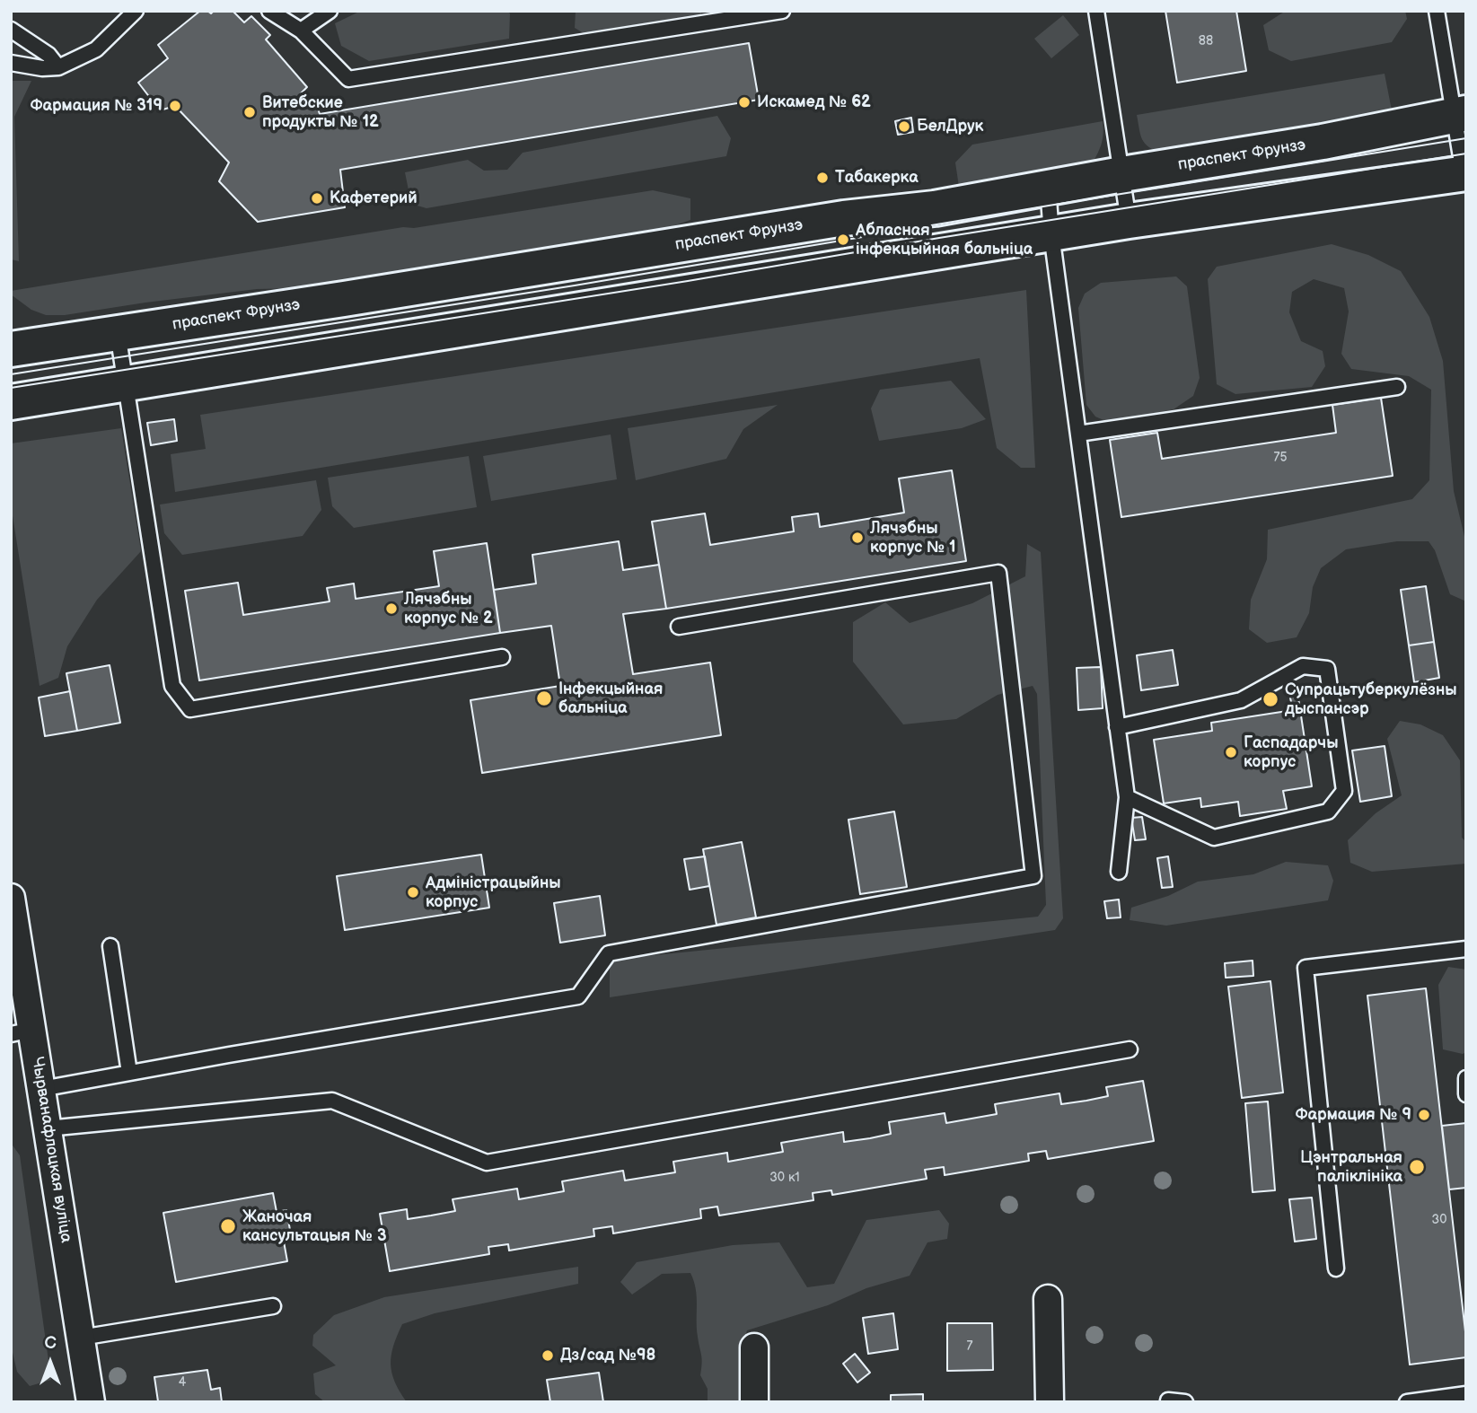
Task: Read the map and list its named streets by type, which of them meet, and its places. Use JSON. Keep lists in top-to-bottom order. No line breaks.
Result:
{"streets":{"main road":["праспект Фрунзэ"],"street":["Чырванафлоцкая вуліца"]},"places":["Искамед № 62","Фармация № 319","Витебские продукты № 12","БелДрук","Табакерка","Кафетерий","Абласная інфекцыйная бальніца","Лячэбны корпус № 1","Лячэбны корпус № 2","Інфекцыйная бальніца","Супрацьтуберкулёзны дыспансэр","Гаспадарчы корпус","Адміністрацыйны корпус","Фармация № 9","Цэнтральная паліклініка","Жаночая кансультацыя № 3","Дз/сад №98"],"house_numbers":["88","75","30 к1","30","7","4"],"north":"top"}
